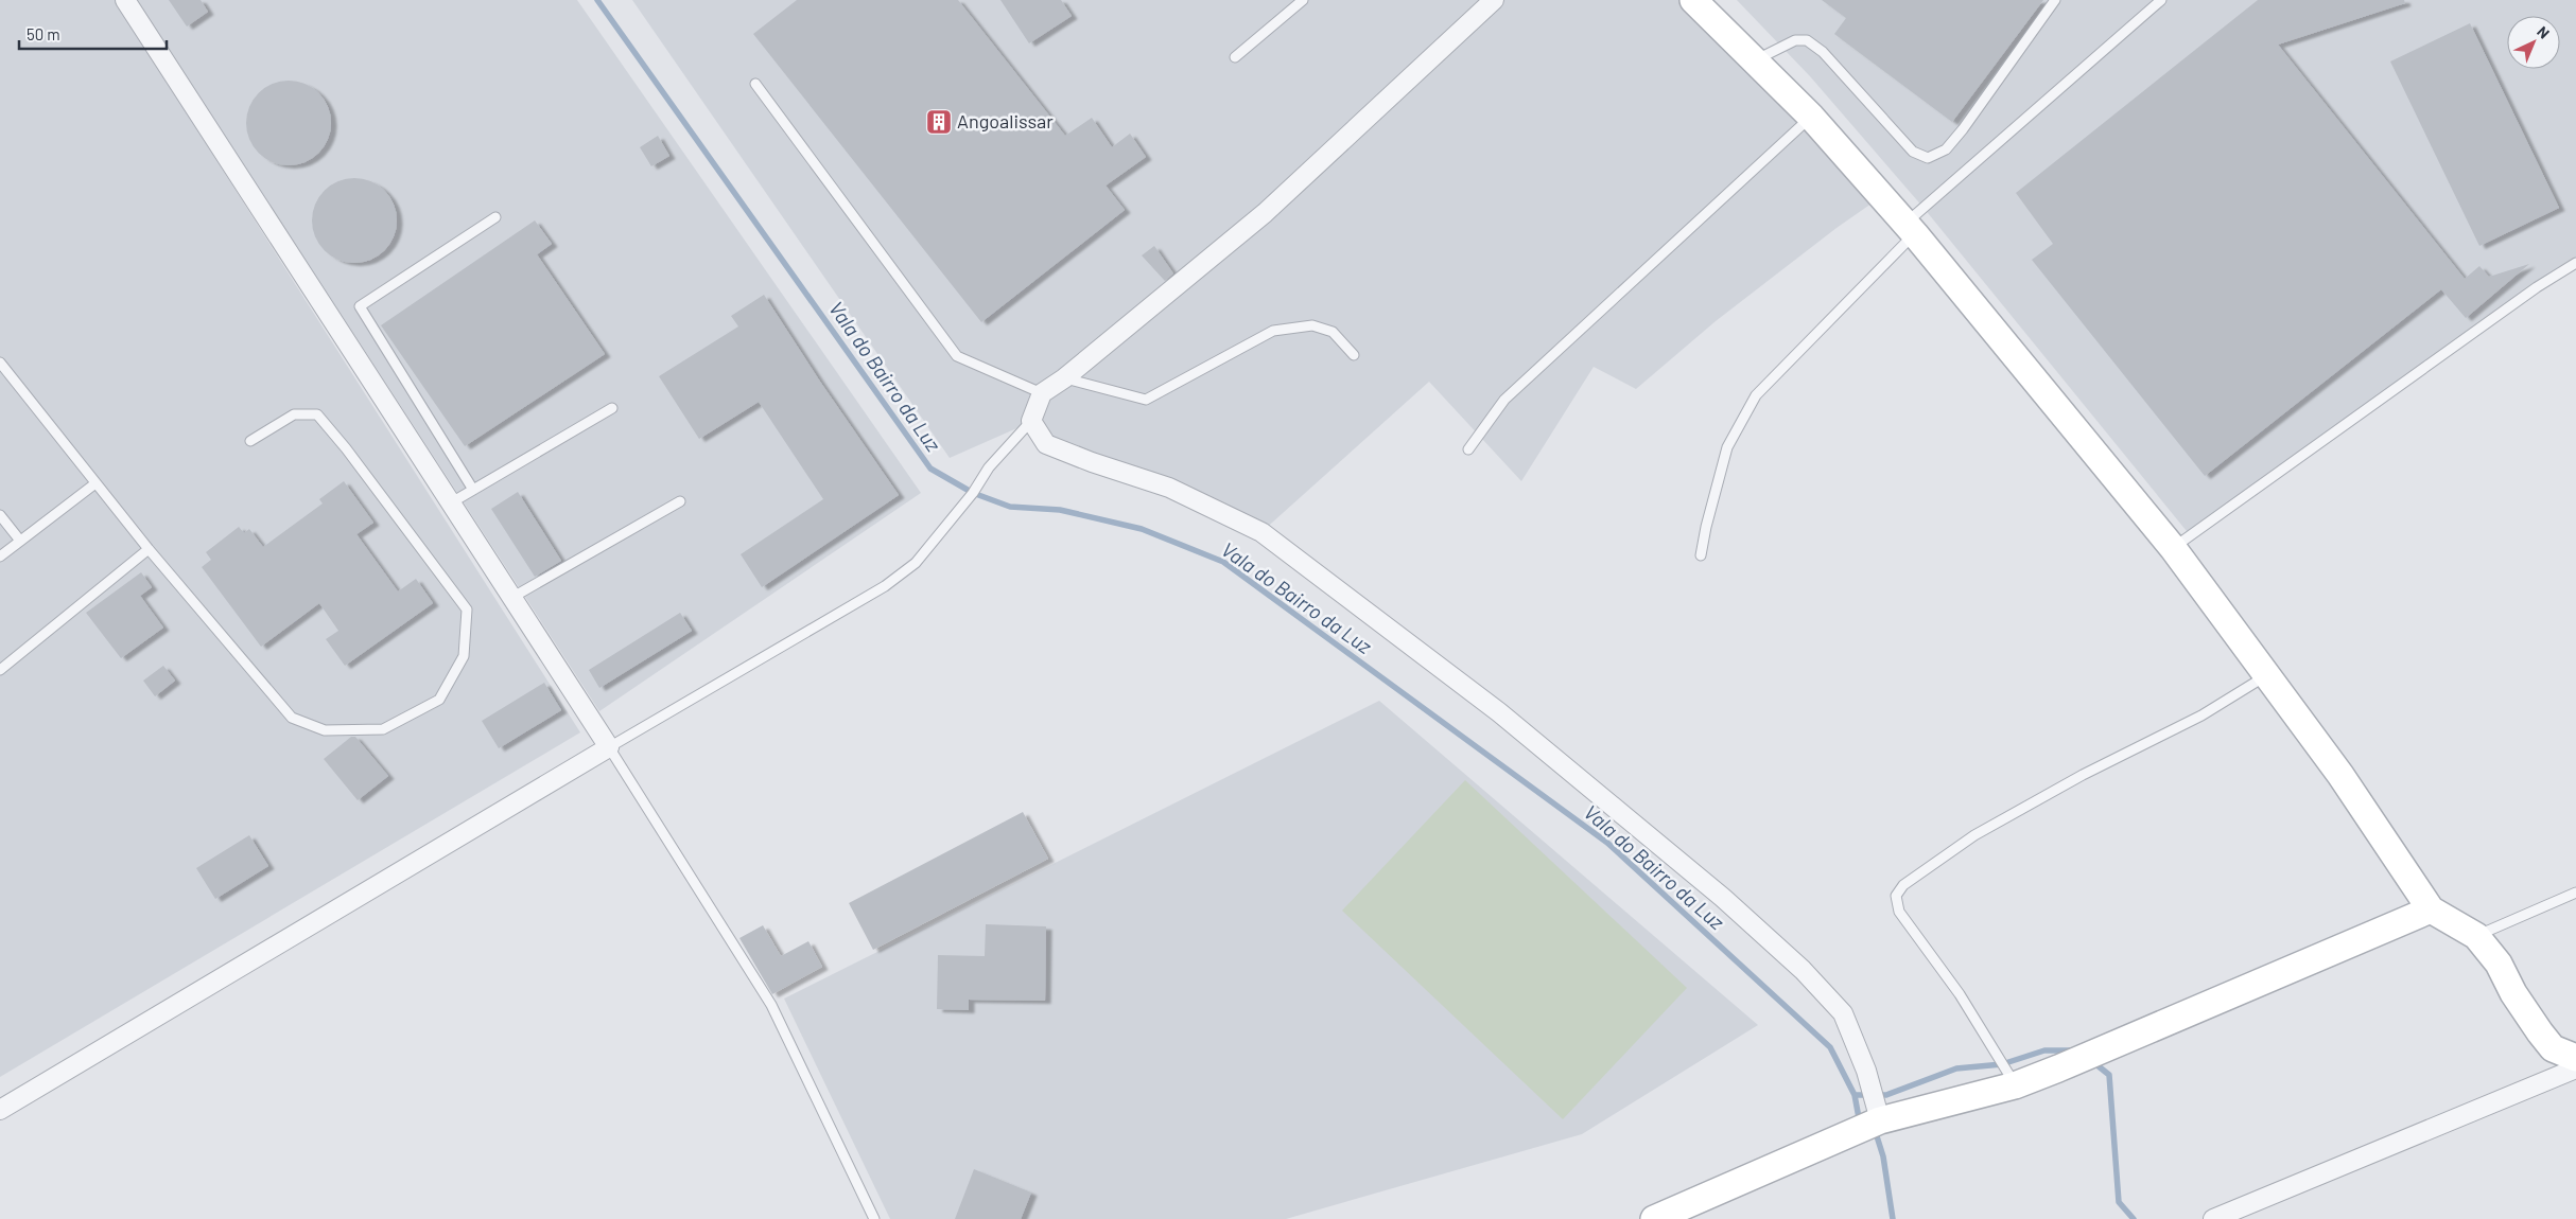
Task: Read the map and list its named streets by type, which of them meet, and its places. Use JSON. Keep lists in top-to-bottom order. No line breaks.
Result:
{"water":["Vala do Bairro da Luz"],"places":{"building":["Angoalissar"]},"scale_bar":"50 m","north":"top right"}
